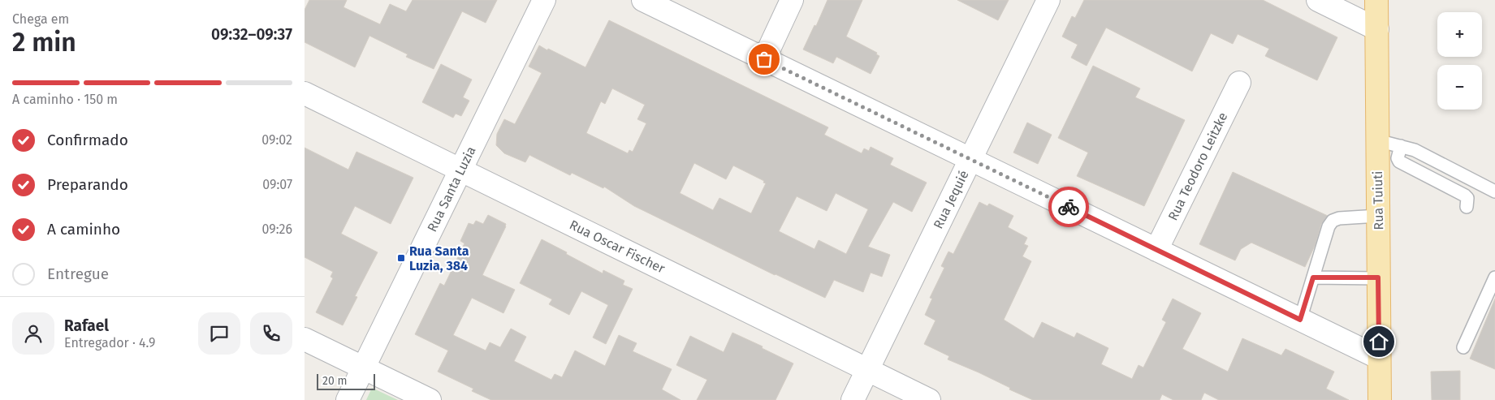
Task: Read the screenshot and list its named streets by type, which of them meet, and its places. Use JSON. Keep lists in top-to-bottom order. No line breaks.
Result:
{"streets":{"main road":["Rua Tuiuti"],"street":["Rua Teodoro Leitzke","Rua Santa Luzia","Rua Jequié","Rua Oscar Fischer"]},"crossings":[["Rua Santa Luzia","Rua Oscar Fischer"],["Rua Jequié","Rua Oscar Fischer"]],"places":{"transit":["Rua Santa Luzia, 384"]},"scale_bar":"20 m","page":{"heading":["2 min","Chega em","09:32–09:37"],"panel":["Rafael","Entregador · 4.9"],"map_buttons":["+","−"],"bar":"A caminho · 150 m","list":[["Confirmado","09:02"],["Preparando","09:07"],["A caminho","09:26"],"Entregue"],"scale":"20 m"}}
